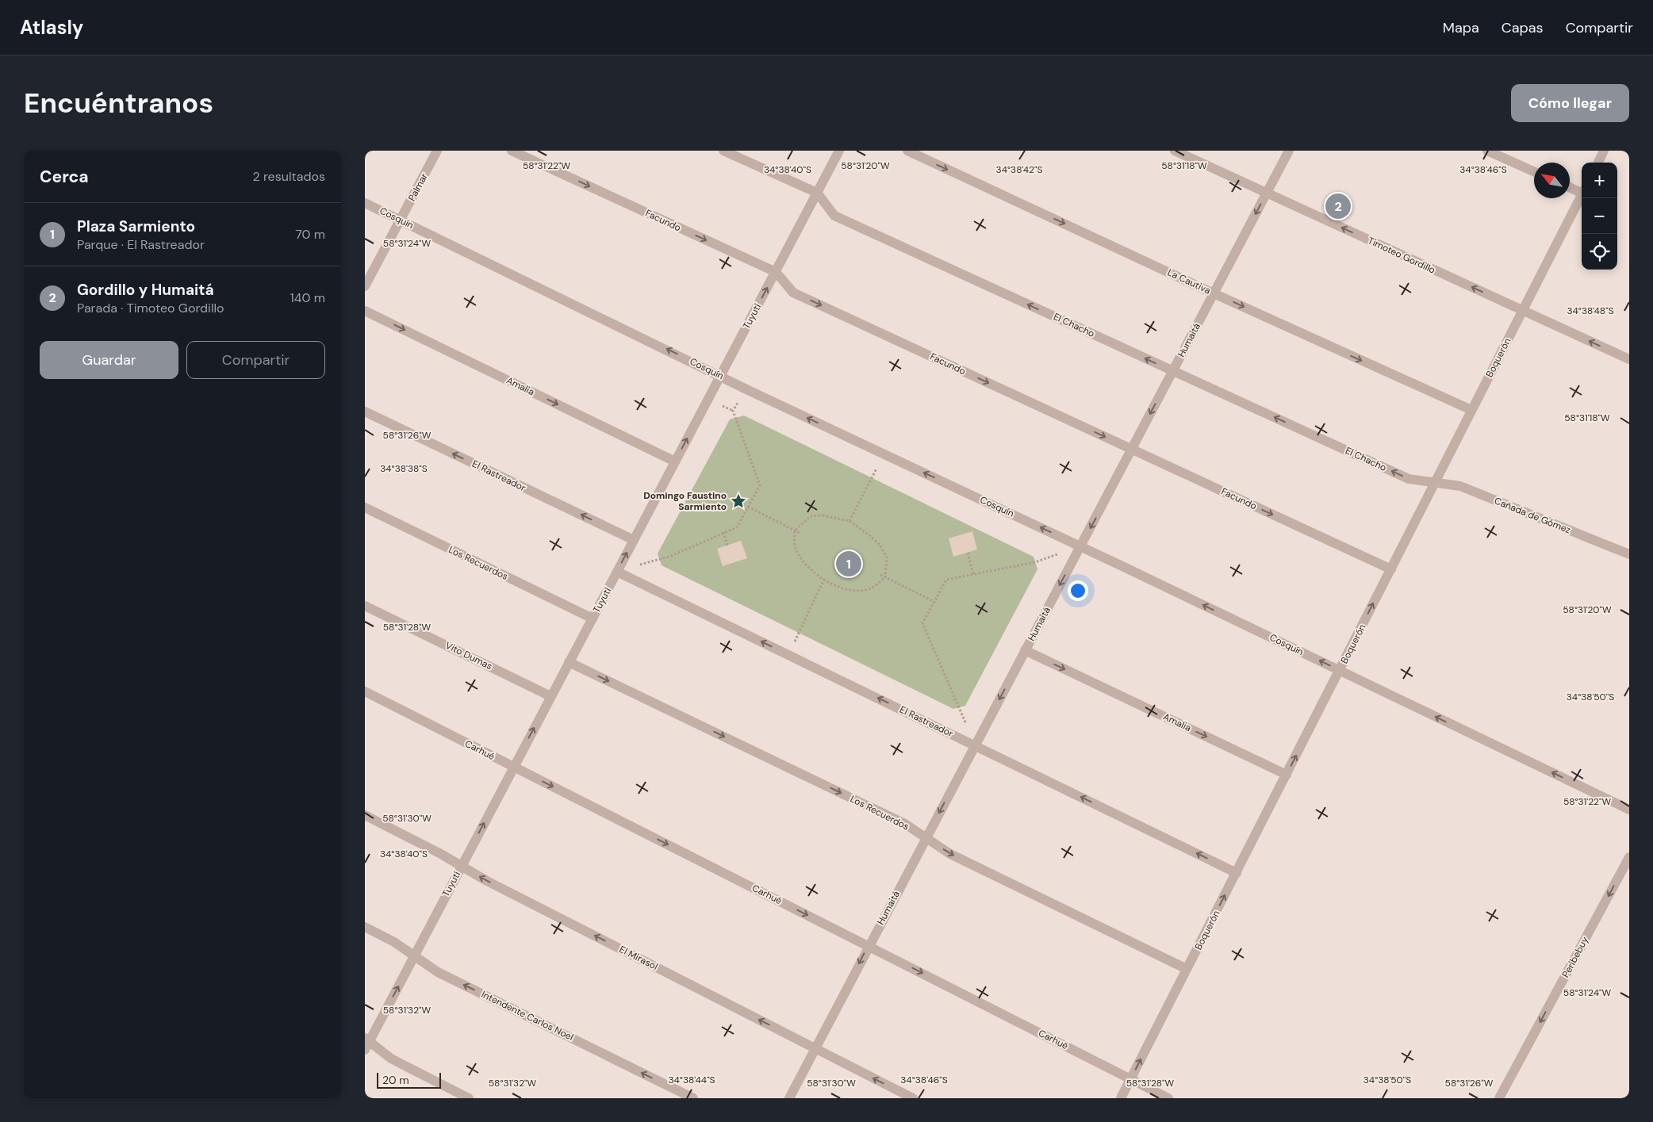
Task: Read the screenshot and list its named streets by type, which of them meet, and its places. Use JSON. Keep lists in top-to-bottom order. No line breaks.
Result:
{"streets":{"street":["Palmar","Cosquín","Facundo","Timoteo Gordillo","La Cautiva","Tuyutí","El Chacho","Humaitá","Boquerón","Amalia","El Rastreador","Cañada de Gómez","Los Recuerdos","Vito Dumas","Carhué","Peribebuy","El Mirasol","Intendente Carlos Noel"]},"crossings":[["Palmar","Cosquín"],["Cosquín","Tuyutí"],["Cosquín","Humaitá"],["Cosquín","Boquerón"],["Facundo","Tuyutí"],["Facundo","Humaitá"],["Facundo","Boquerón"],["Timoteo Gordillo","Humaitá"],["Timoteo Gordillo","Boquerón"],["La Cautiva","Humaitá"],["La Cautiva","Boquerón"],["Tuyutí","El Chacho"],["Tuyutí","Amalia"],["Tuyutí","El Rastreador"],["Tuyutí","Los Recuerdos"],["Tuyutí","Vito Dumas"],["Tuyutí","Carhué"],["Tuyutí","El Mirasol"],["Tuyutí","Intendente Carlos Noel"],["El Chacho","Humaitá"],["El Chacho","Boquerón"],["El Chacho","Cañada de Gómez"],["Humaitá","Amalia"],["Humaitá","El Rastreador"],["Humaitá","Los Recuerdos"],["Humaitá","Carhué"],["Humaitá","El Mirasol"],["Boquerón","Amalia"],["Boquerón","El Rastreador"],["Boquerón","Cañada de Gómez"],["Boquerón","Los Recuerdos"],["Boquerón","Carhué"]],"one_way":["Cosquín","Facundo","Timoteo Gordillo","La Cautiva","Tuyutí","El Chacho","Humaitá","Boquerón","Amalia","El Rastreador","Los Recuerdos","Carhué","Peribebuy","El Mirasol","Intendente Carlos Noel"],"places":{"place":["Domingo Faustino Sarmiento"]},"scale_bar":"20 m","north":"top left","page":{"header":"Atlasly","nav":["Mapa","Capas","Compartir"],"buttons":["Cómo llegar",["Guardar","Compartir"]],"title":"Encuéntranos","heading":["Cerca","2 resultados"],"map_buttons":["+","−"],"pins":["2","1"],"list":[{"mark":"1","name":"Plaza Sarmiento","note":"Parque · El Rastreador","value":"70 m"},{"mark":"2","name":"Gordillo y Humaitá","note":"Parada · Timoteo Gordillo","value":"140 m"}],"scale":"20 m"},"coordinates":["58°31'22\"W","58°31'20\"W","58°31'18\"W","34°38'46\"S","34°38'40\"S","34°38'42\"S","58°31'24\"W","34°38'48\"S","58°31'26\"W","34°38'38\"S","58°31'28\"W","34°38'50\"S","58°31'30\"W","58°31'32\"W","34°38'44\"S"]}
